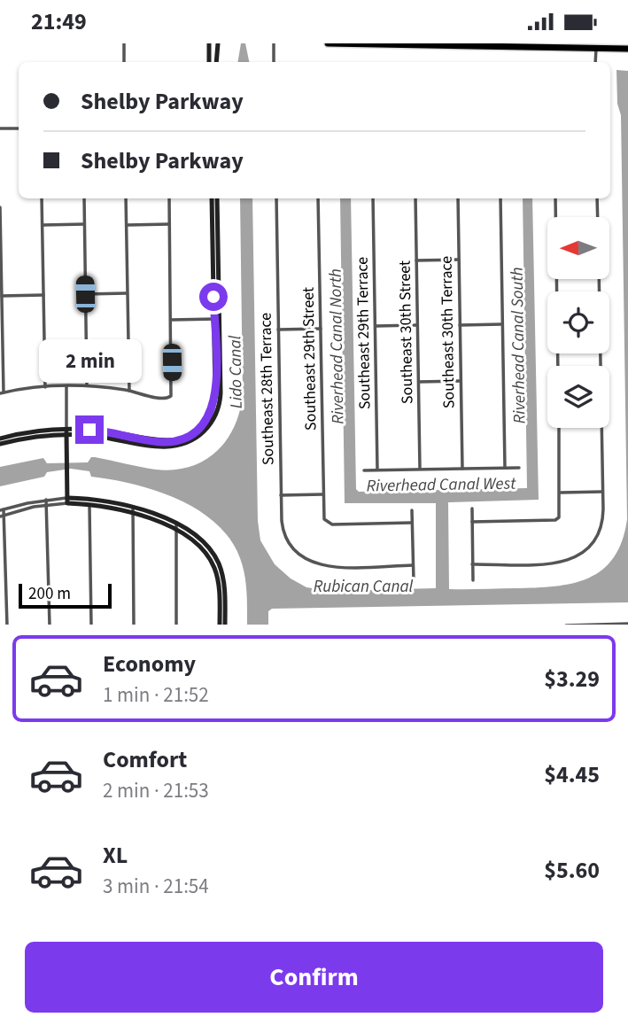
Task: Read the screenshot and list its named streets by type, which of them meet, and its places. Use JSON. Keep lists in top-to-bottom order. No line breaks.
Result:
{"streets":{"street":["Southeast 30th Street","Southeast 30th Terrace","Southeast 29th Terrace","Southeast 29th Street","Southeast 28th Terrace"]},"water":["Riverhead Canal South","Riverhead Canal North","Lido Canal","Riverhead Canal West","Rubican Canal"],"scale_bar":"200 m","north":"left","page":{"status":"21:49","banner":["Shelby Parkway","Shelby Parkway"],"bubble":"2 min","scale":"200 m","list":[{"name":"Economy","note":"1 min · 21:52","value":"$3.29"},{"name":"Comfort","note":"2 min · 21:53","value":"$4.45"},{"name":"XL","note":"3 min · 21:54","value":"$5.60"}],"buttons":"Confirm"}}
